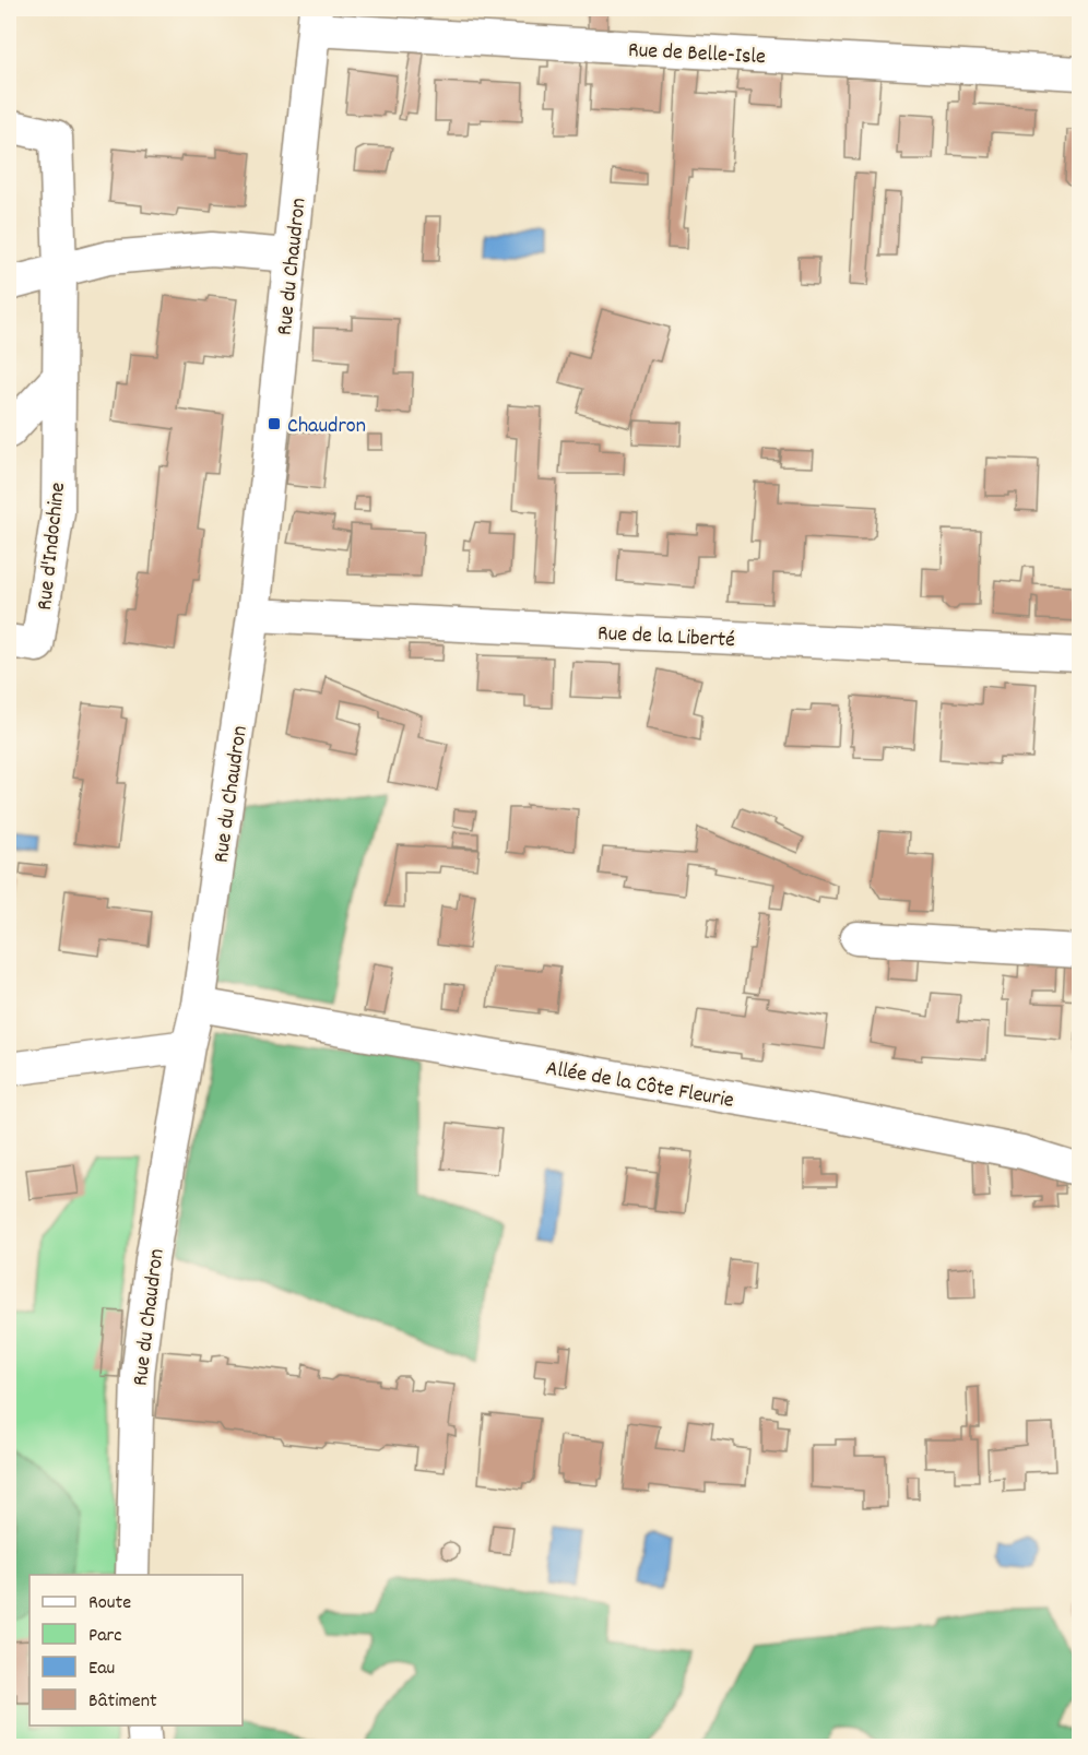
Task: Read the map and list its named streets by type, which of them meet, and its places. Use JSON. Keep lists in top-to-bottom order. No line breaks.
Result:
{"streets":{"street":["Rue de Belle-Isle","Rue du Chaudron","Rue d'Indochine","Rue de la Liberté","Allée de la Côte Fleurie"]},"crossings":[["Rue de Belle-Isle","Rue du Chaudron"],["Rue du Chaudron","Rue de la Liberté"],["Rue du Chaudron","Allée de la Côte Fleurie"]],"places":{"transit":["Chaudron"]},"legend":["Route","Parc","Eau","Bâtiment"]}
